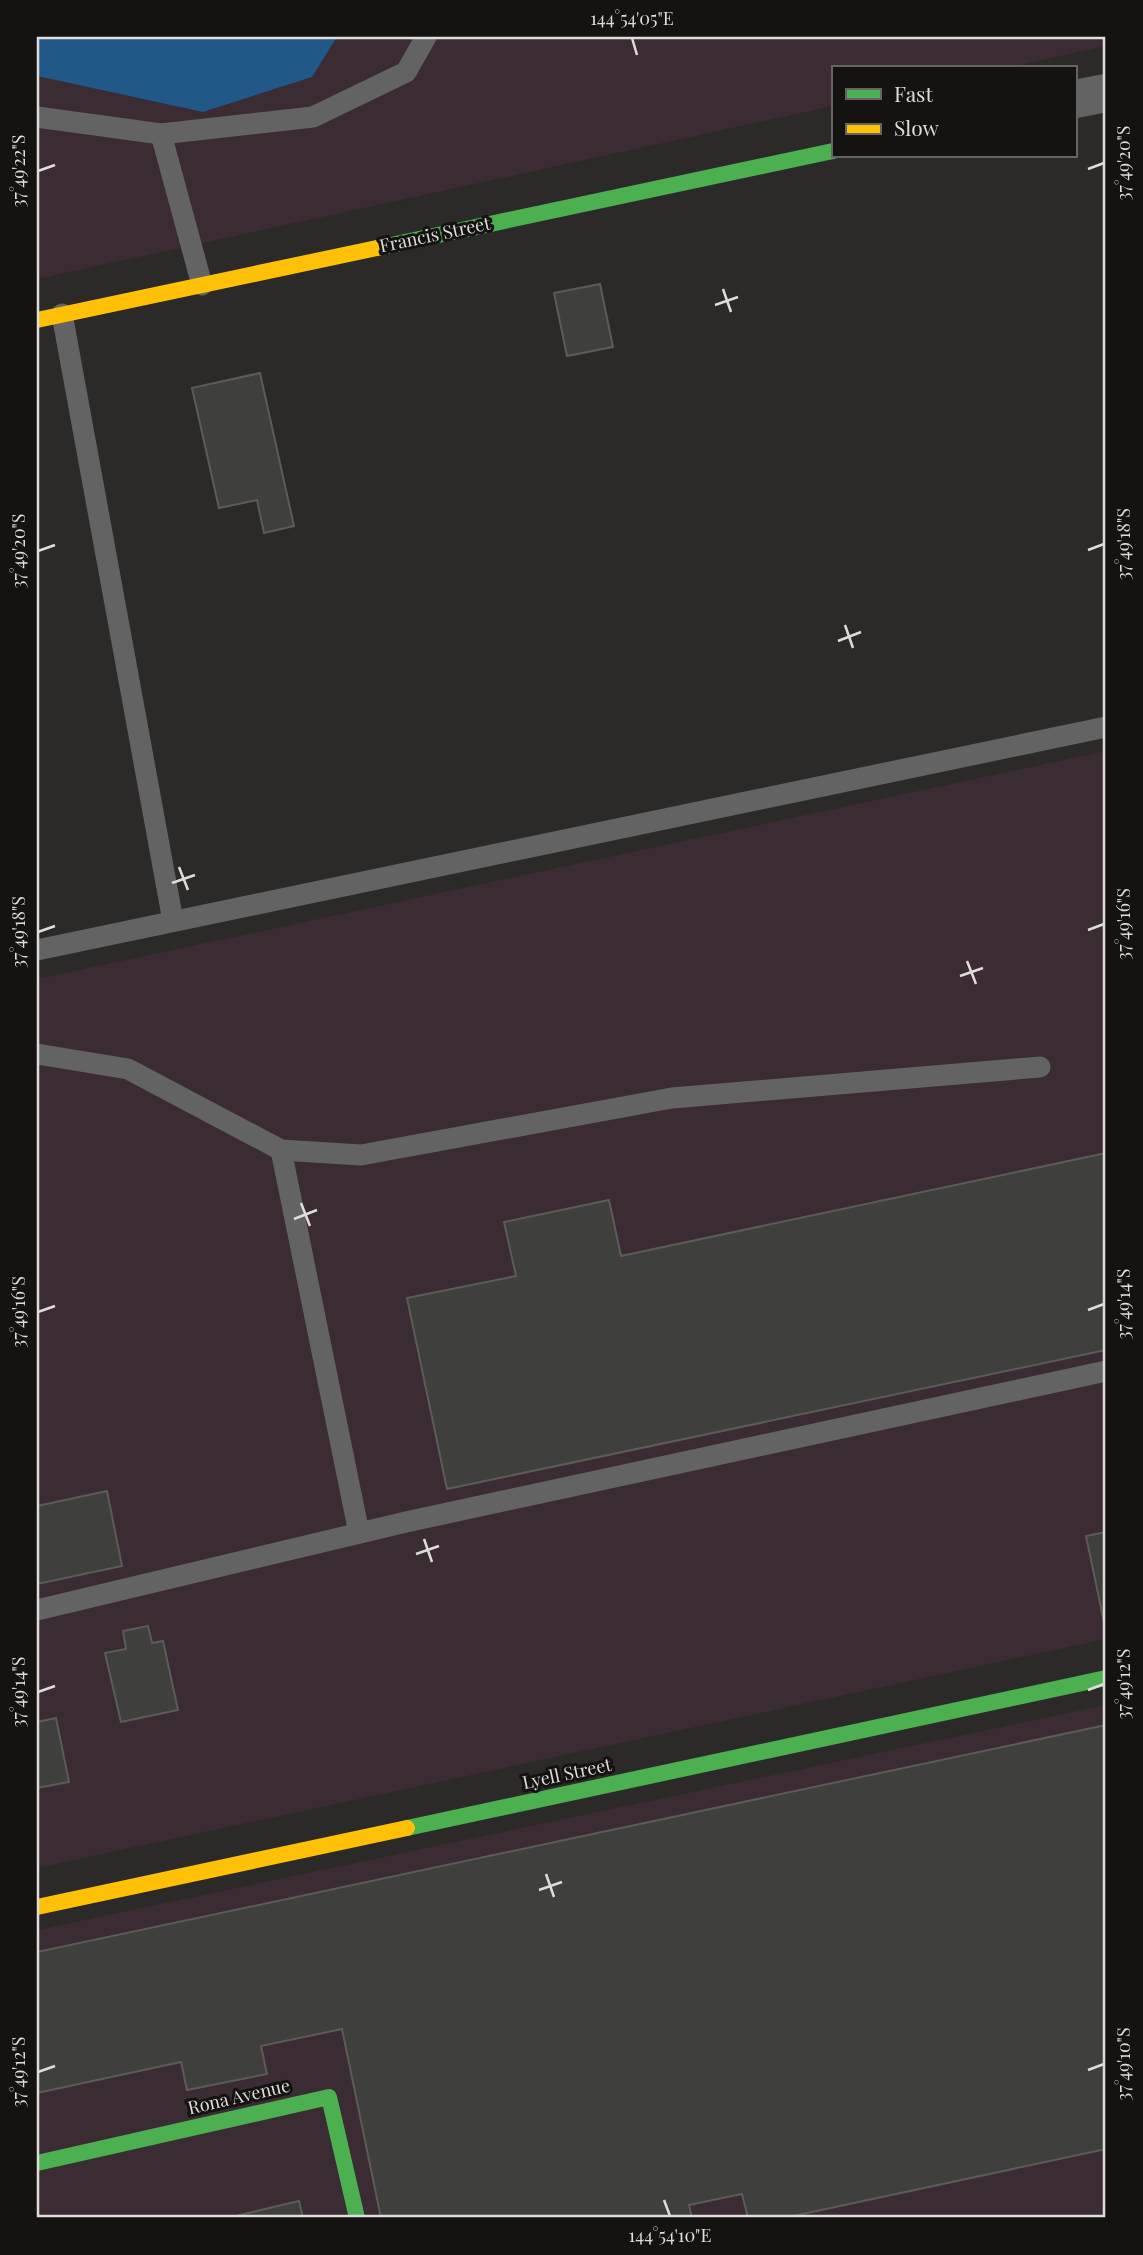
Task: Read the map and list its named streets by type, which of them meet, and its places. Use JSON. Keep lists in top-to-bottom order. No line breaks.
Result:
{"streets":{"street":["Francis Street","Lyell Street","Rona Avenue"]},"legend":["Fast","Slow"],"coordinates":["144°54'05\"E","37°49'20\"S","37°49'22\"S","37°49'18\"S","37°49'16\"S","37°49'14\"S","37°49'12\"S","37°49'10\"S","144°54'10\"E"]}
